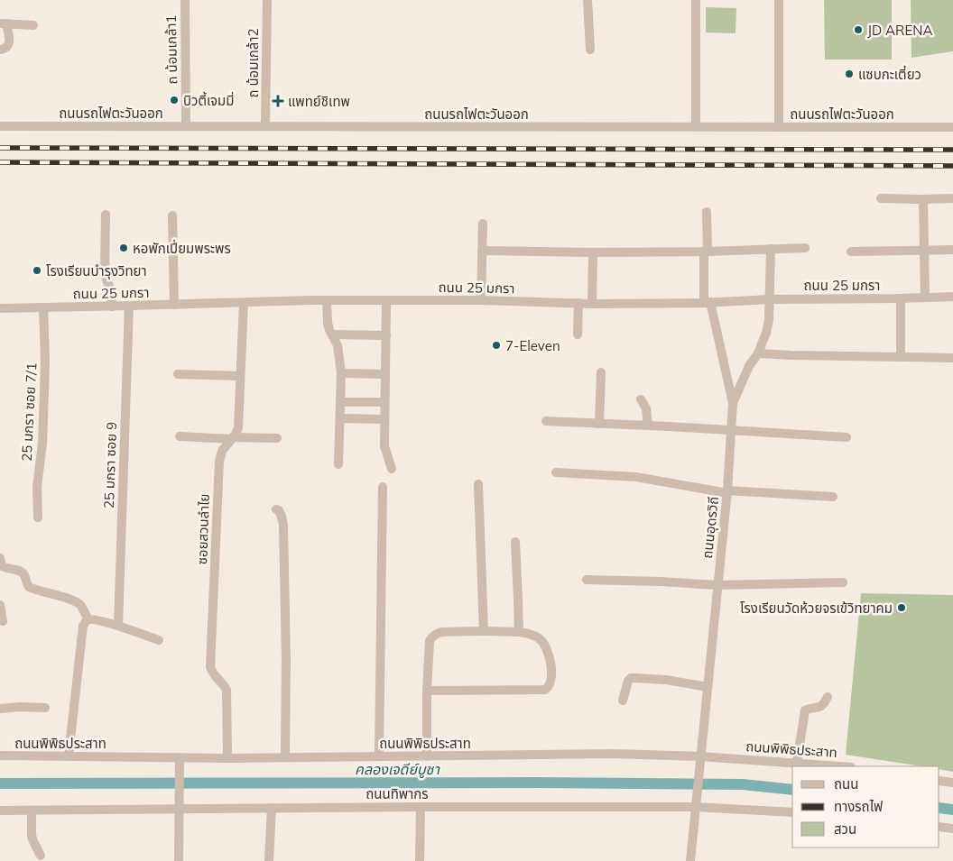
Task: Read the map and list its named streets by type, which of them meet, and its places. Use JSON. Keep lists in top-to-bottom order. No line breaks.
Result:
{"streets":{"street":["ถ น้อมเกล้า1","ถ น้อมเกล้า2","ถนนรถไฟตะวันออก","ถนน 25 มกรา","25 มกรา ซอย 7/1","25 มกรา ซอย 9","ถนนอุดรวิถี","ซอยสวนลำไย","ถนนพิพิธประสาท","ถนนทิพากร"]},"crossings":[["ถ น้อมเกล้า1","ถนนรถไฟตะวันออก"],["ถ น้อมเกล้า2","ถนนรถไฟตะวันออก"],["ถนน 25 มกรา","25 มกรา ซอย 7/1"],["ถนน 25 มกรา","25 มกรา ซอย 9"],["ถนน 25 มกรา","ถนนอุดรวิถี"],["ถนน 25 มกรา","ซอยสวนลำไย"],["ถนนอุดรวิถี","ถนนพิพิธประสาท"],["ถนนอุดรวิถี","ถนนทิพากร"],["ซอยสวนลำไย","ถนนพิพิธประสาท"]],"water":["คลองเจดีย์บูชา"],"places":{"other":["JD ARENA","แซบกะเตี๋ยว","บิวตี้เจมมี่","หอพักเปี่ยมพระพร","โรงเรียนบำรุงวิทยา","7-Eleven","โรงเรียนวัดห้วยจรเข้วิทยาคม"],"health":["แพทย์ชิเทพ"]},"legend":["ถนน","ทางรถไฟ","สวน"]}
